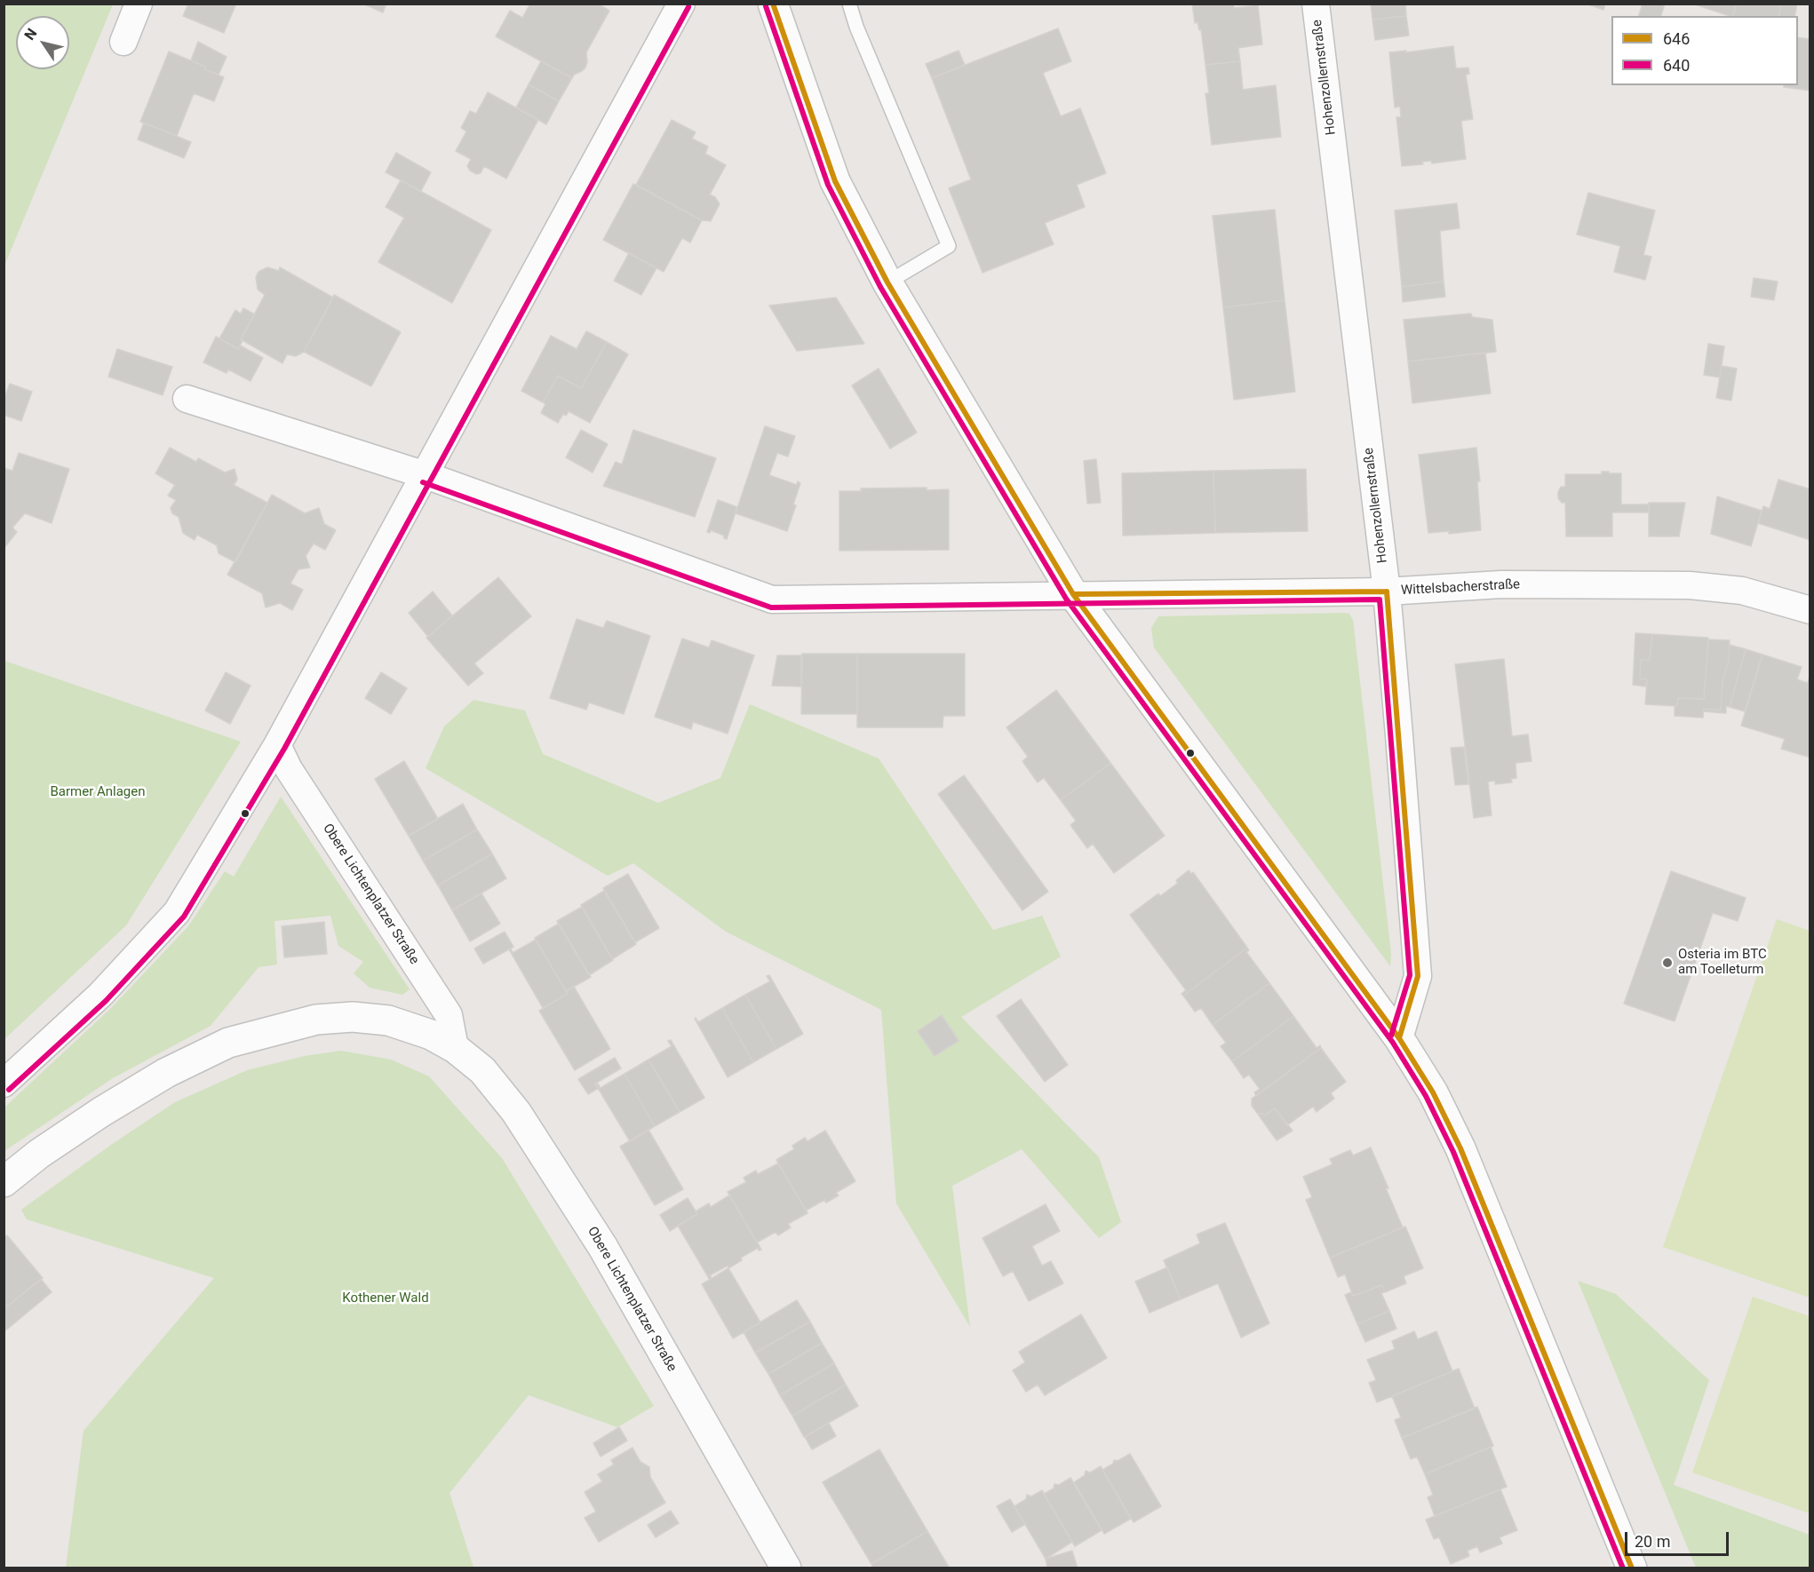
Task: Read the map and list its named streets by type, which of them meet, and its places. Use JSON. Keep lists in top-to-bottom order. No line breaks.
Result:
{"streets":{"street":["Hohenzollernstraße","Wittelsbacherstraße","Obere Lichtenplatzer Straße"]},"crossings":[["Hohenzollernstraße","Wittelsbacherstraße"]],"parks":["Barmer Anlagen","Kothener Wald"],"places":["Osteria im BTC am Toelleturm"],"lines":["transit line 646","transit line 640"],"legend":["646","640"],"scale_bar":"20 m","north":"top left"}
